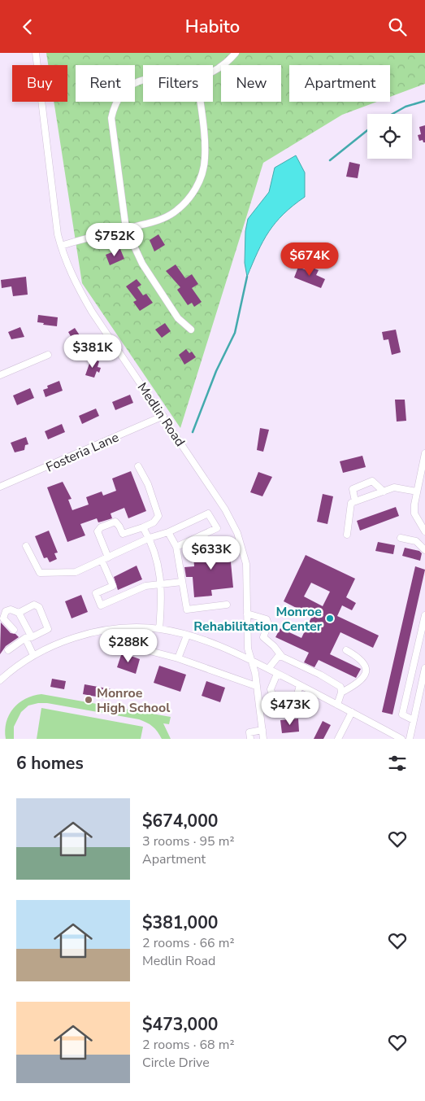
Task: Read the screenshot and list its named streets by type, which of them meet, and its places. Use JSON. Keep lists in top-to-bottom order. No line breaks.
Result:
{"streets":{"street":["Medlin Road","Fosteria Lane"]},"crossings":[["Medlin Road","Fosteria Lane"]],"places":["Monroe Rehabilitation Center","Monroe High School"],"page":{"header":"Habito","chip":["Buy","Rent","Filters","New","Apartment"],"price":["$752K","$674K","$381K","$633K","$288K","$473K"],"heading":"6 homes","list":[{"name":"$674,000","note":"3 rooms · 95 m² · Apartment"},{"name":"$381,000","note":"2 rooms · 66 m² · Medlin Road"},{"name":"$473,000","note":"2 rooms · 68 m² · Circle Drive"}]}}
